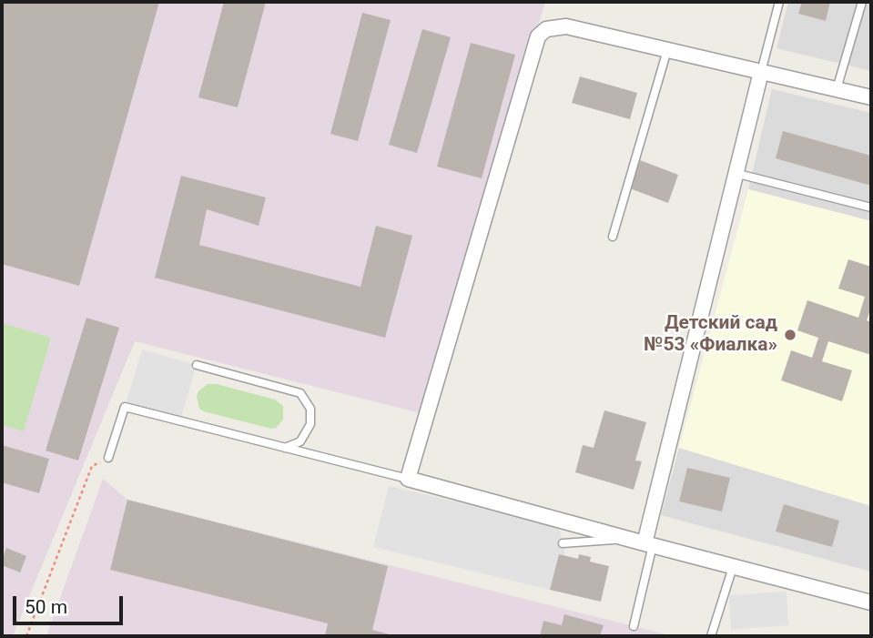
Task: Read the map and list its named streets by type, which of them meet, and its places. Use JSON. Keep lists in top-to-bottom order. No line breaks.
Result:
{"places":["Детский сад №53 «Фиалка»"],"scale_bar":"50 m"}
